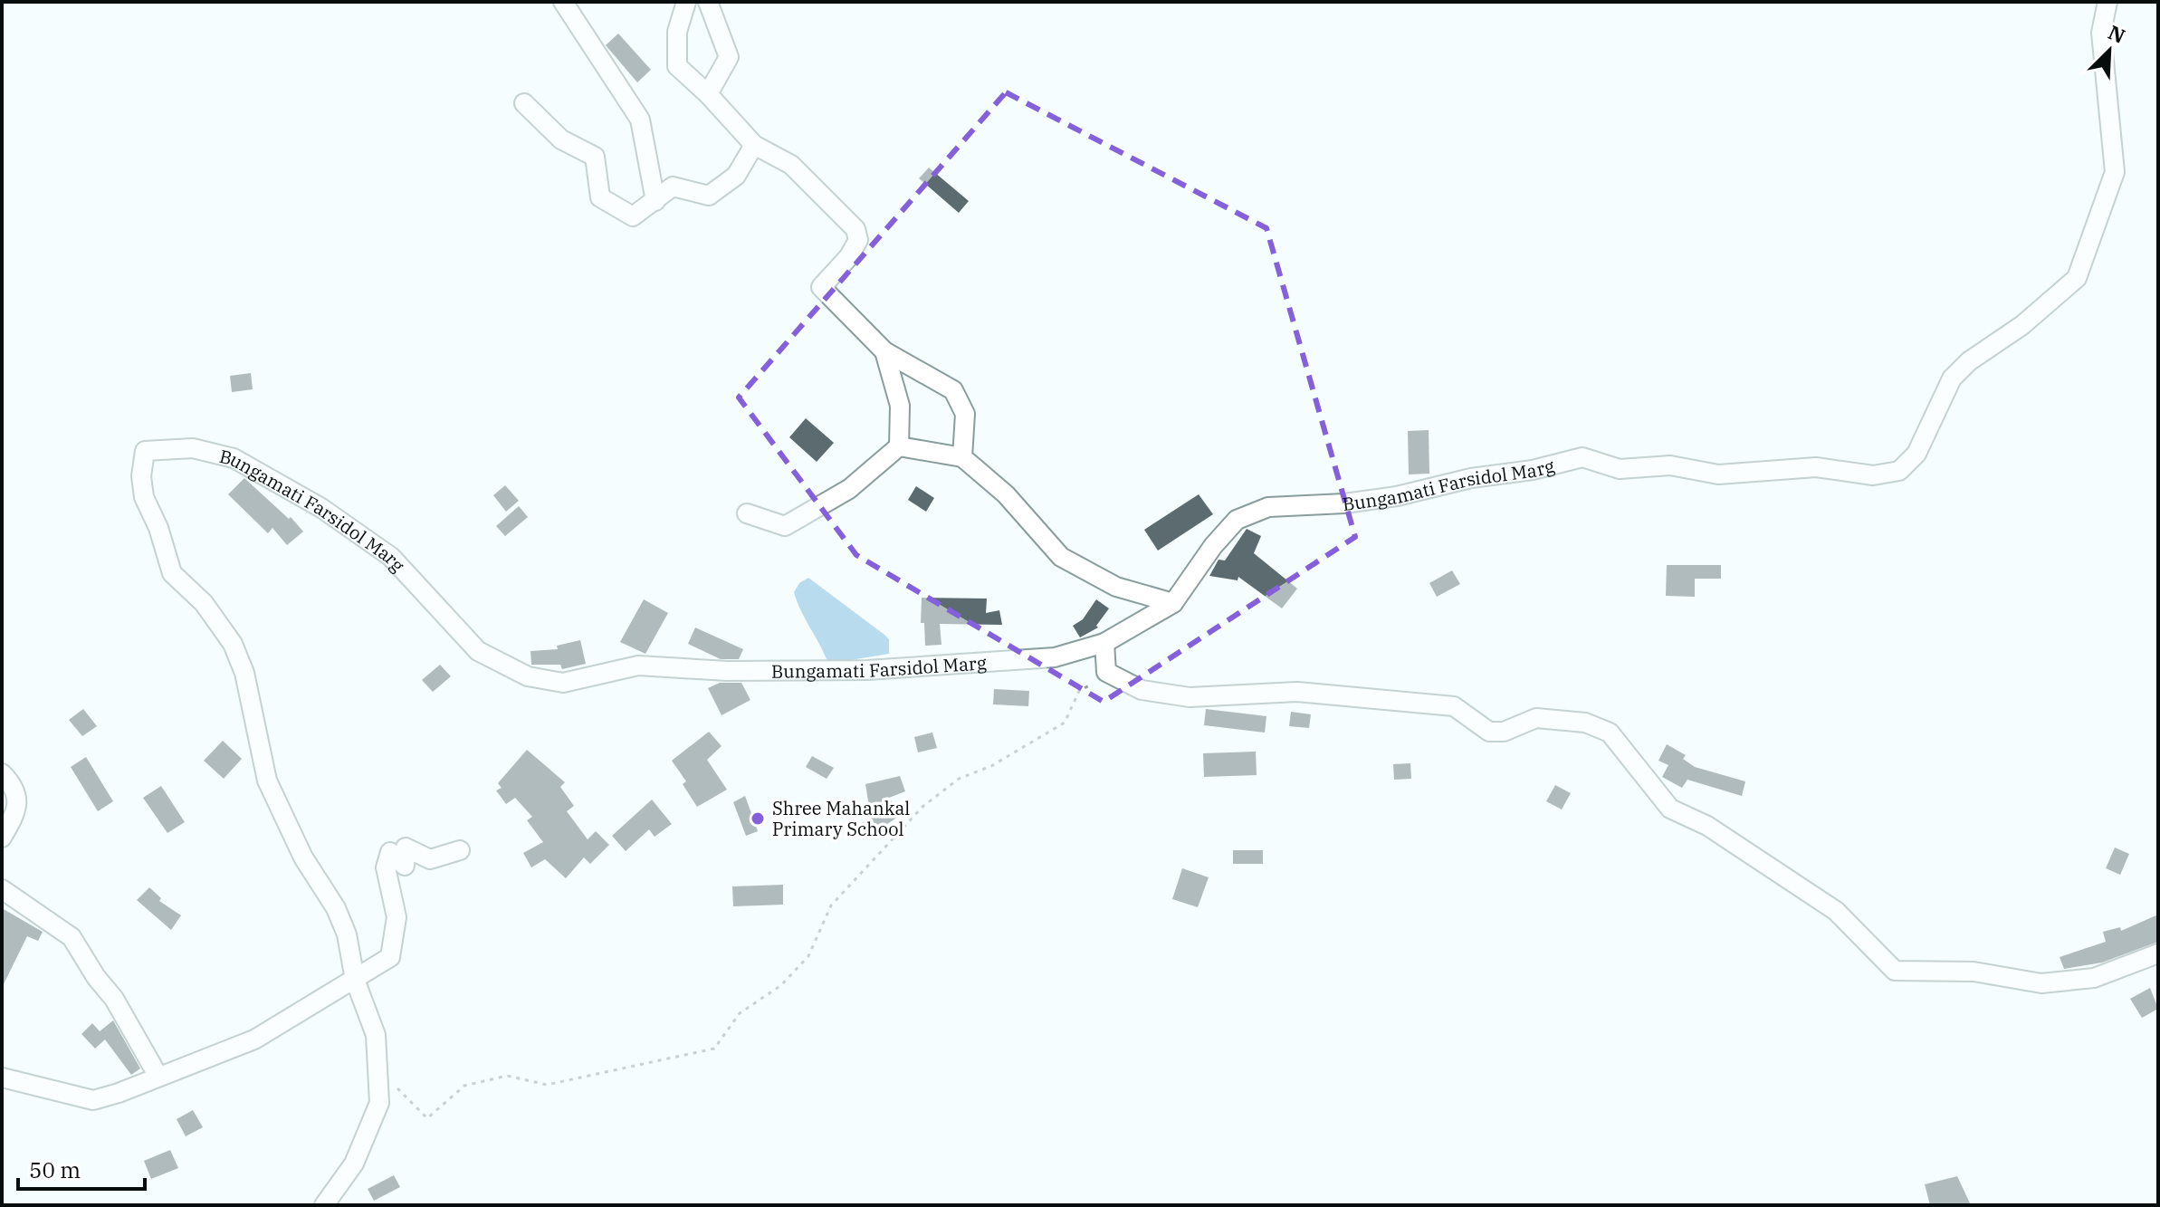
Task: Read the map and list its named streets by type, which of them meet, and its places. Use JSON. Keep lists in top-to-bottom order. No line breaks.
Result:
{"streets":{"street":["Bungamati Farsidol Marg"]},"places":["Shree Mahankal Primary School"],"scale_bar":"50 m","north":"top right"}
